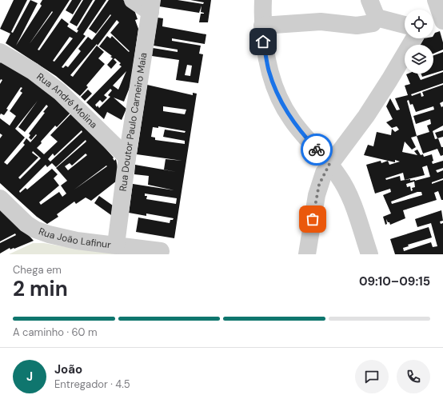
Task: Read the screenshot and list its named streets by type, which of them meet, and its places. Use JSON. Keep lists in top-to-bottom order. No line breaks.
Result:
{"streets":{"street":["Rua André Molina","Rua Doutor Paulo Carneiro Maia","Rua João Lafinur"]},"crossings":[["Rua André Molina","Rua Doutor Paulo Carneiro Maia"],["Rua Doutor Paulo Carneiro Maia","Rua João Lafinur"]],"page":{"heading":["2 min","Chega em","09:10–09:15"],"panel":["João","Entregador · 4.5"],"bar":"A caminho · 60 m","round":"J"}}
